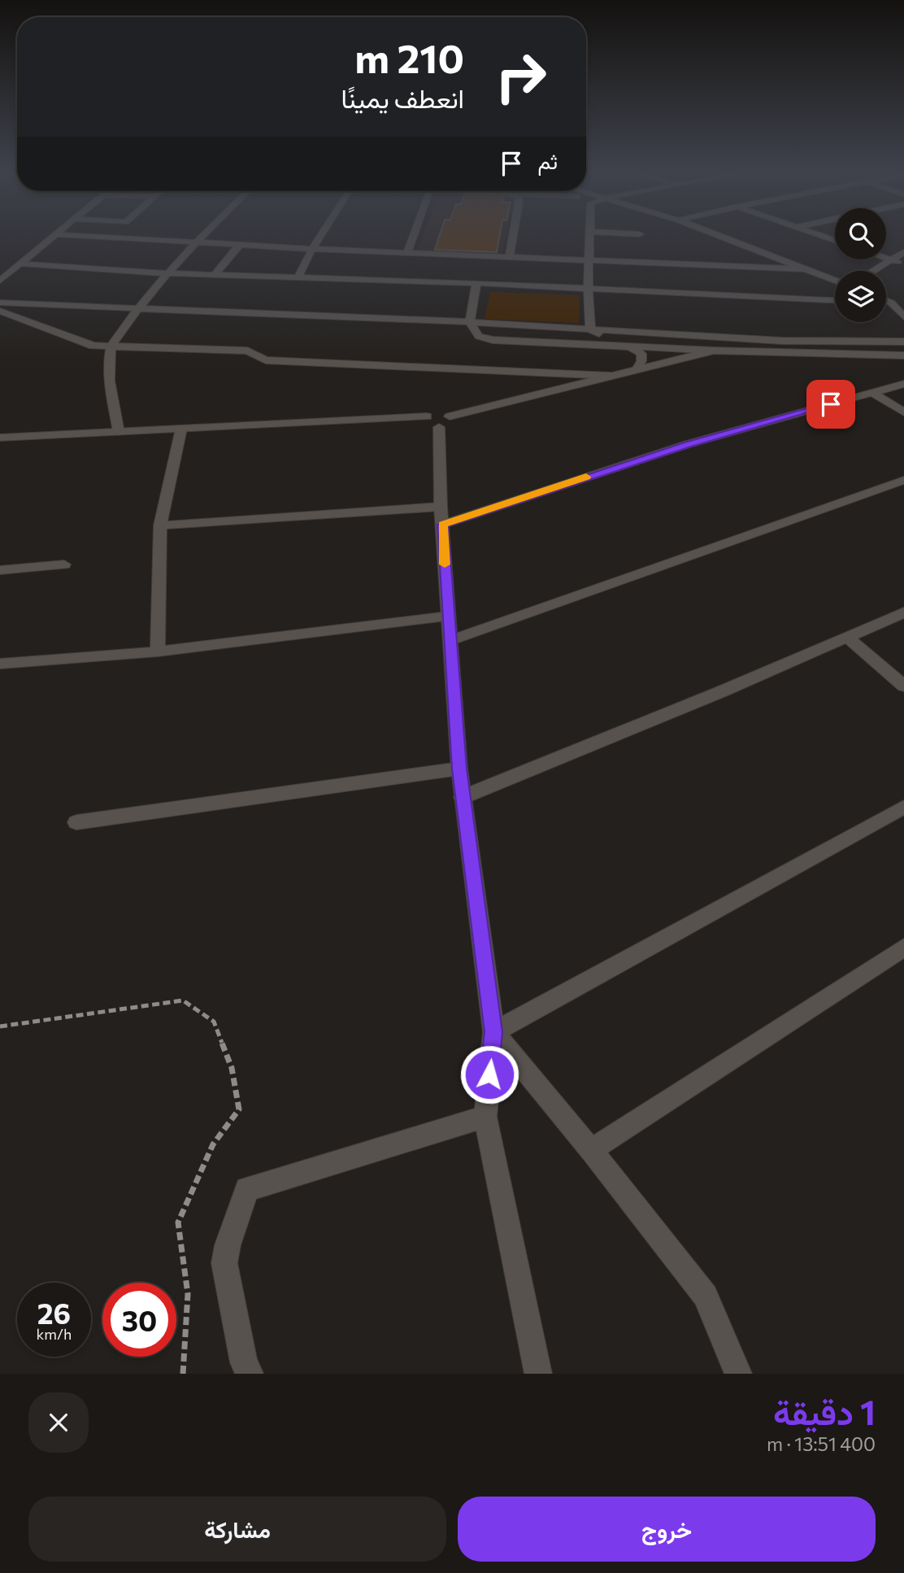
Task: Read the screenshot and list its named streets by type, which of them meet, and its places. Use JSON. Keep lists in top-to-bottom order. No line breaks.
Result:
{"page":{"turn":["210 m","انعطف يمينًا"],"then":"ثم","speed":"26 km/h","limit":"30","heading":["1 دقيقة","400 m · 13:51"],"buttons":["خروج","مشاركة"]}}
